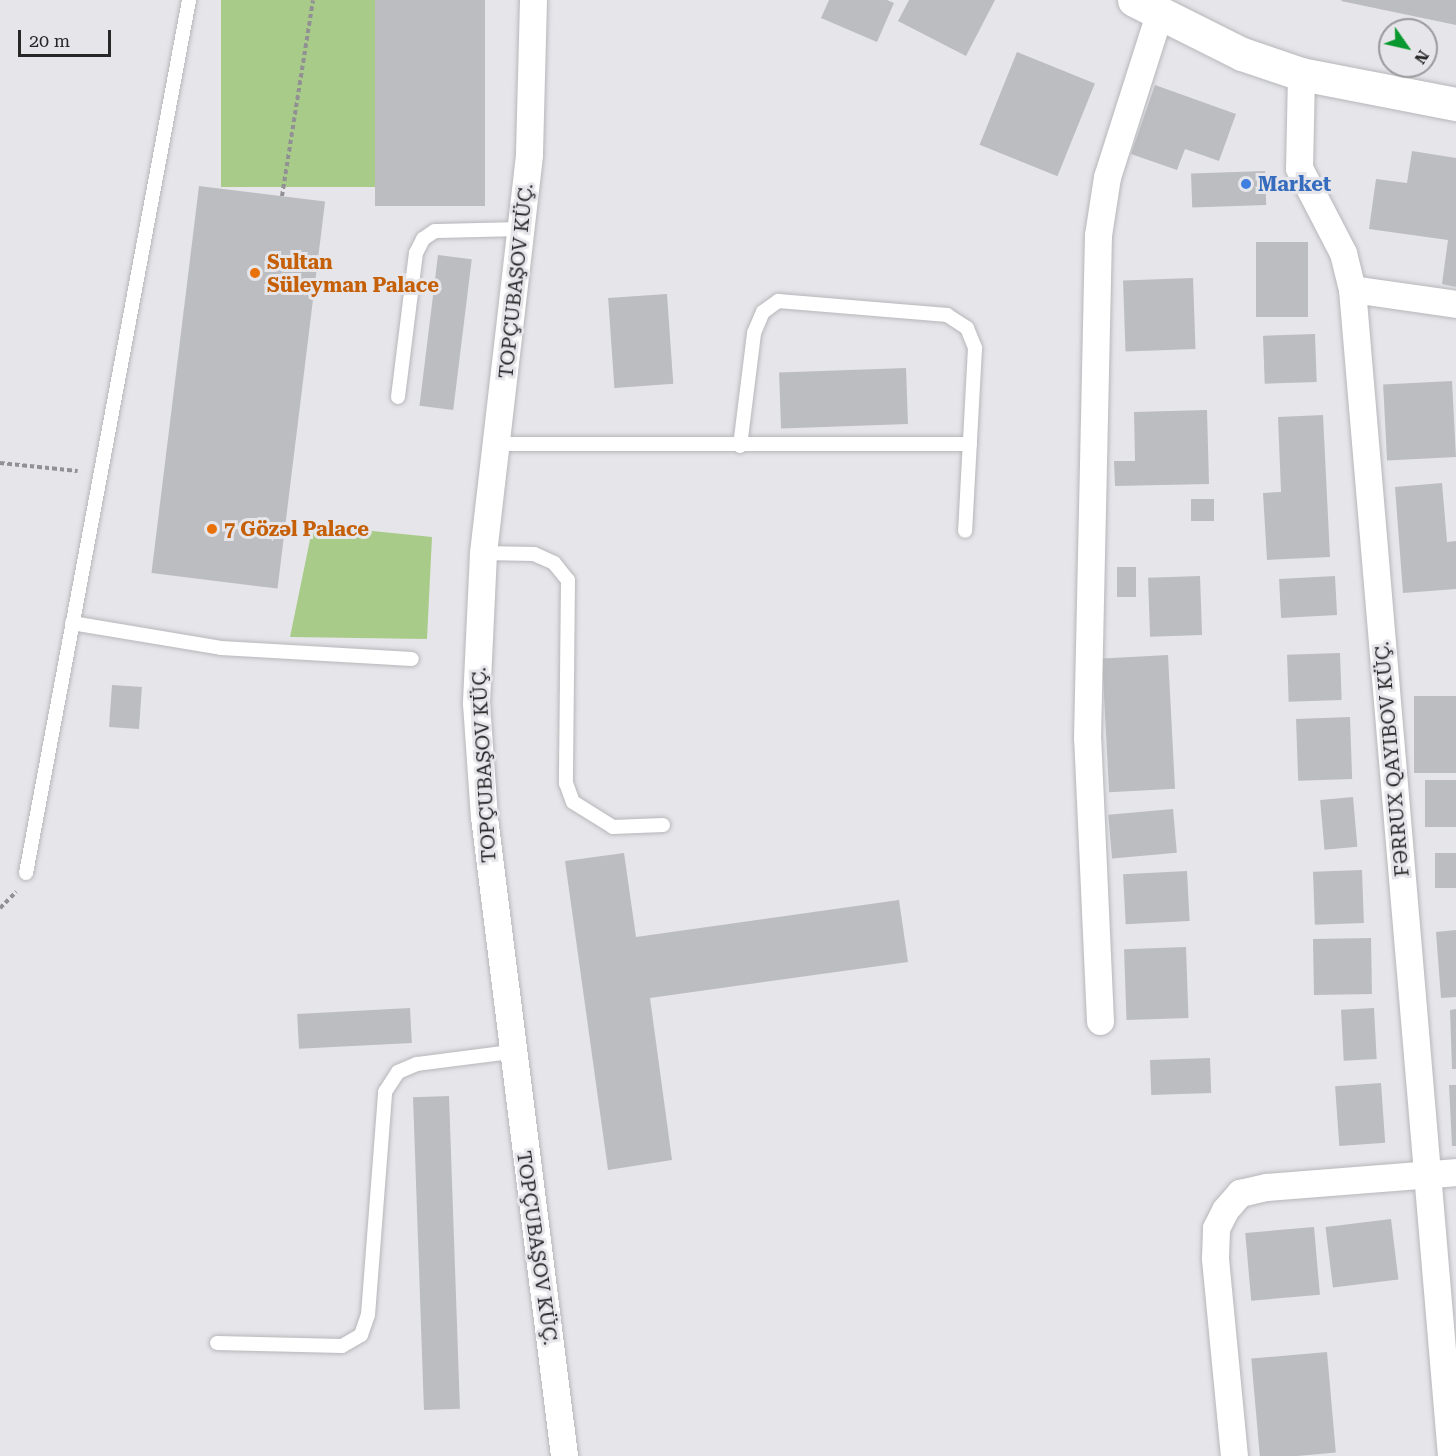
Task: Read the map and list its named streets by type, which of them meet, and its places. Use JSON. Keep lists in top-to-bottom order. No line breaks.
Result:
{"streets":{"street":["TOPÇUBAŞOV KÜÇ.","FƏRRUX QAYIBOV KÜÇ."]},"places":["Market","Sultan Süleyman Palace","7 Gözəl Palace"],"scale_bar":"20 m","north":"bottom right"}
